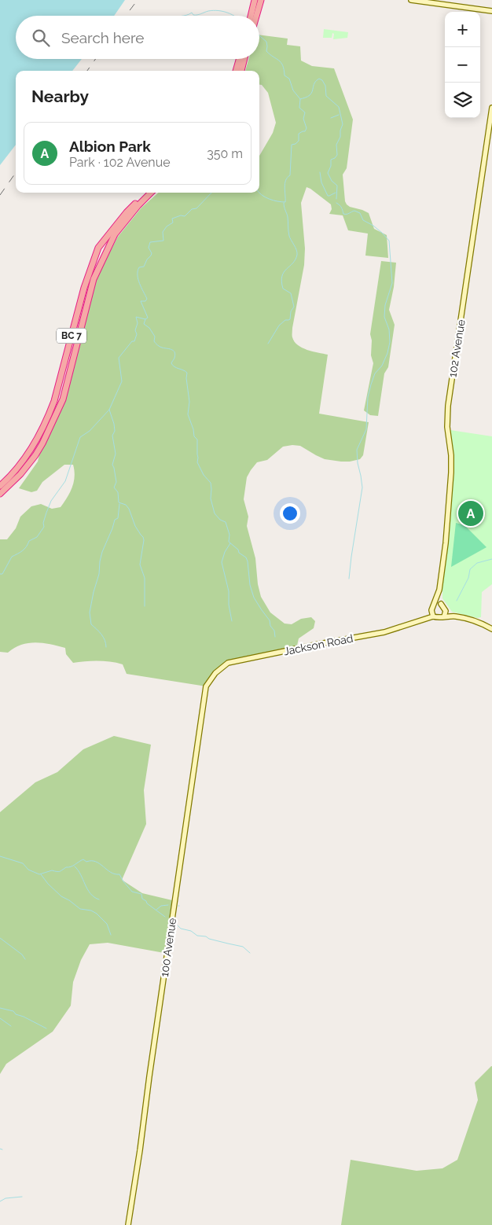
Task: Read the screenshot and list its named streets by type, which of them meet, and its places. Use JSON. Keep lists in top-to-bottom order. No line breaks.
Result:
{"streets":{"highway":["BC 7"],"main road":["102 Avenue","Jackson Road","100 Avenue"]},"crossings":[["102 Avenue","Jackson Road"],["Jackson Road","100 Avenue"]],"page":{"map_buttons":["+","−"],"search":"Search here","heading":"Nearby","list":[{"mark":"A","name":"Albion Park","note":"Park · 102 Avenue","value":"350 m"}],"pins":"A"}}
